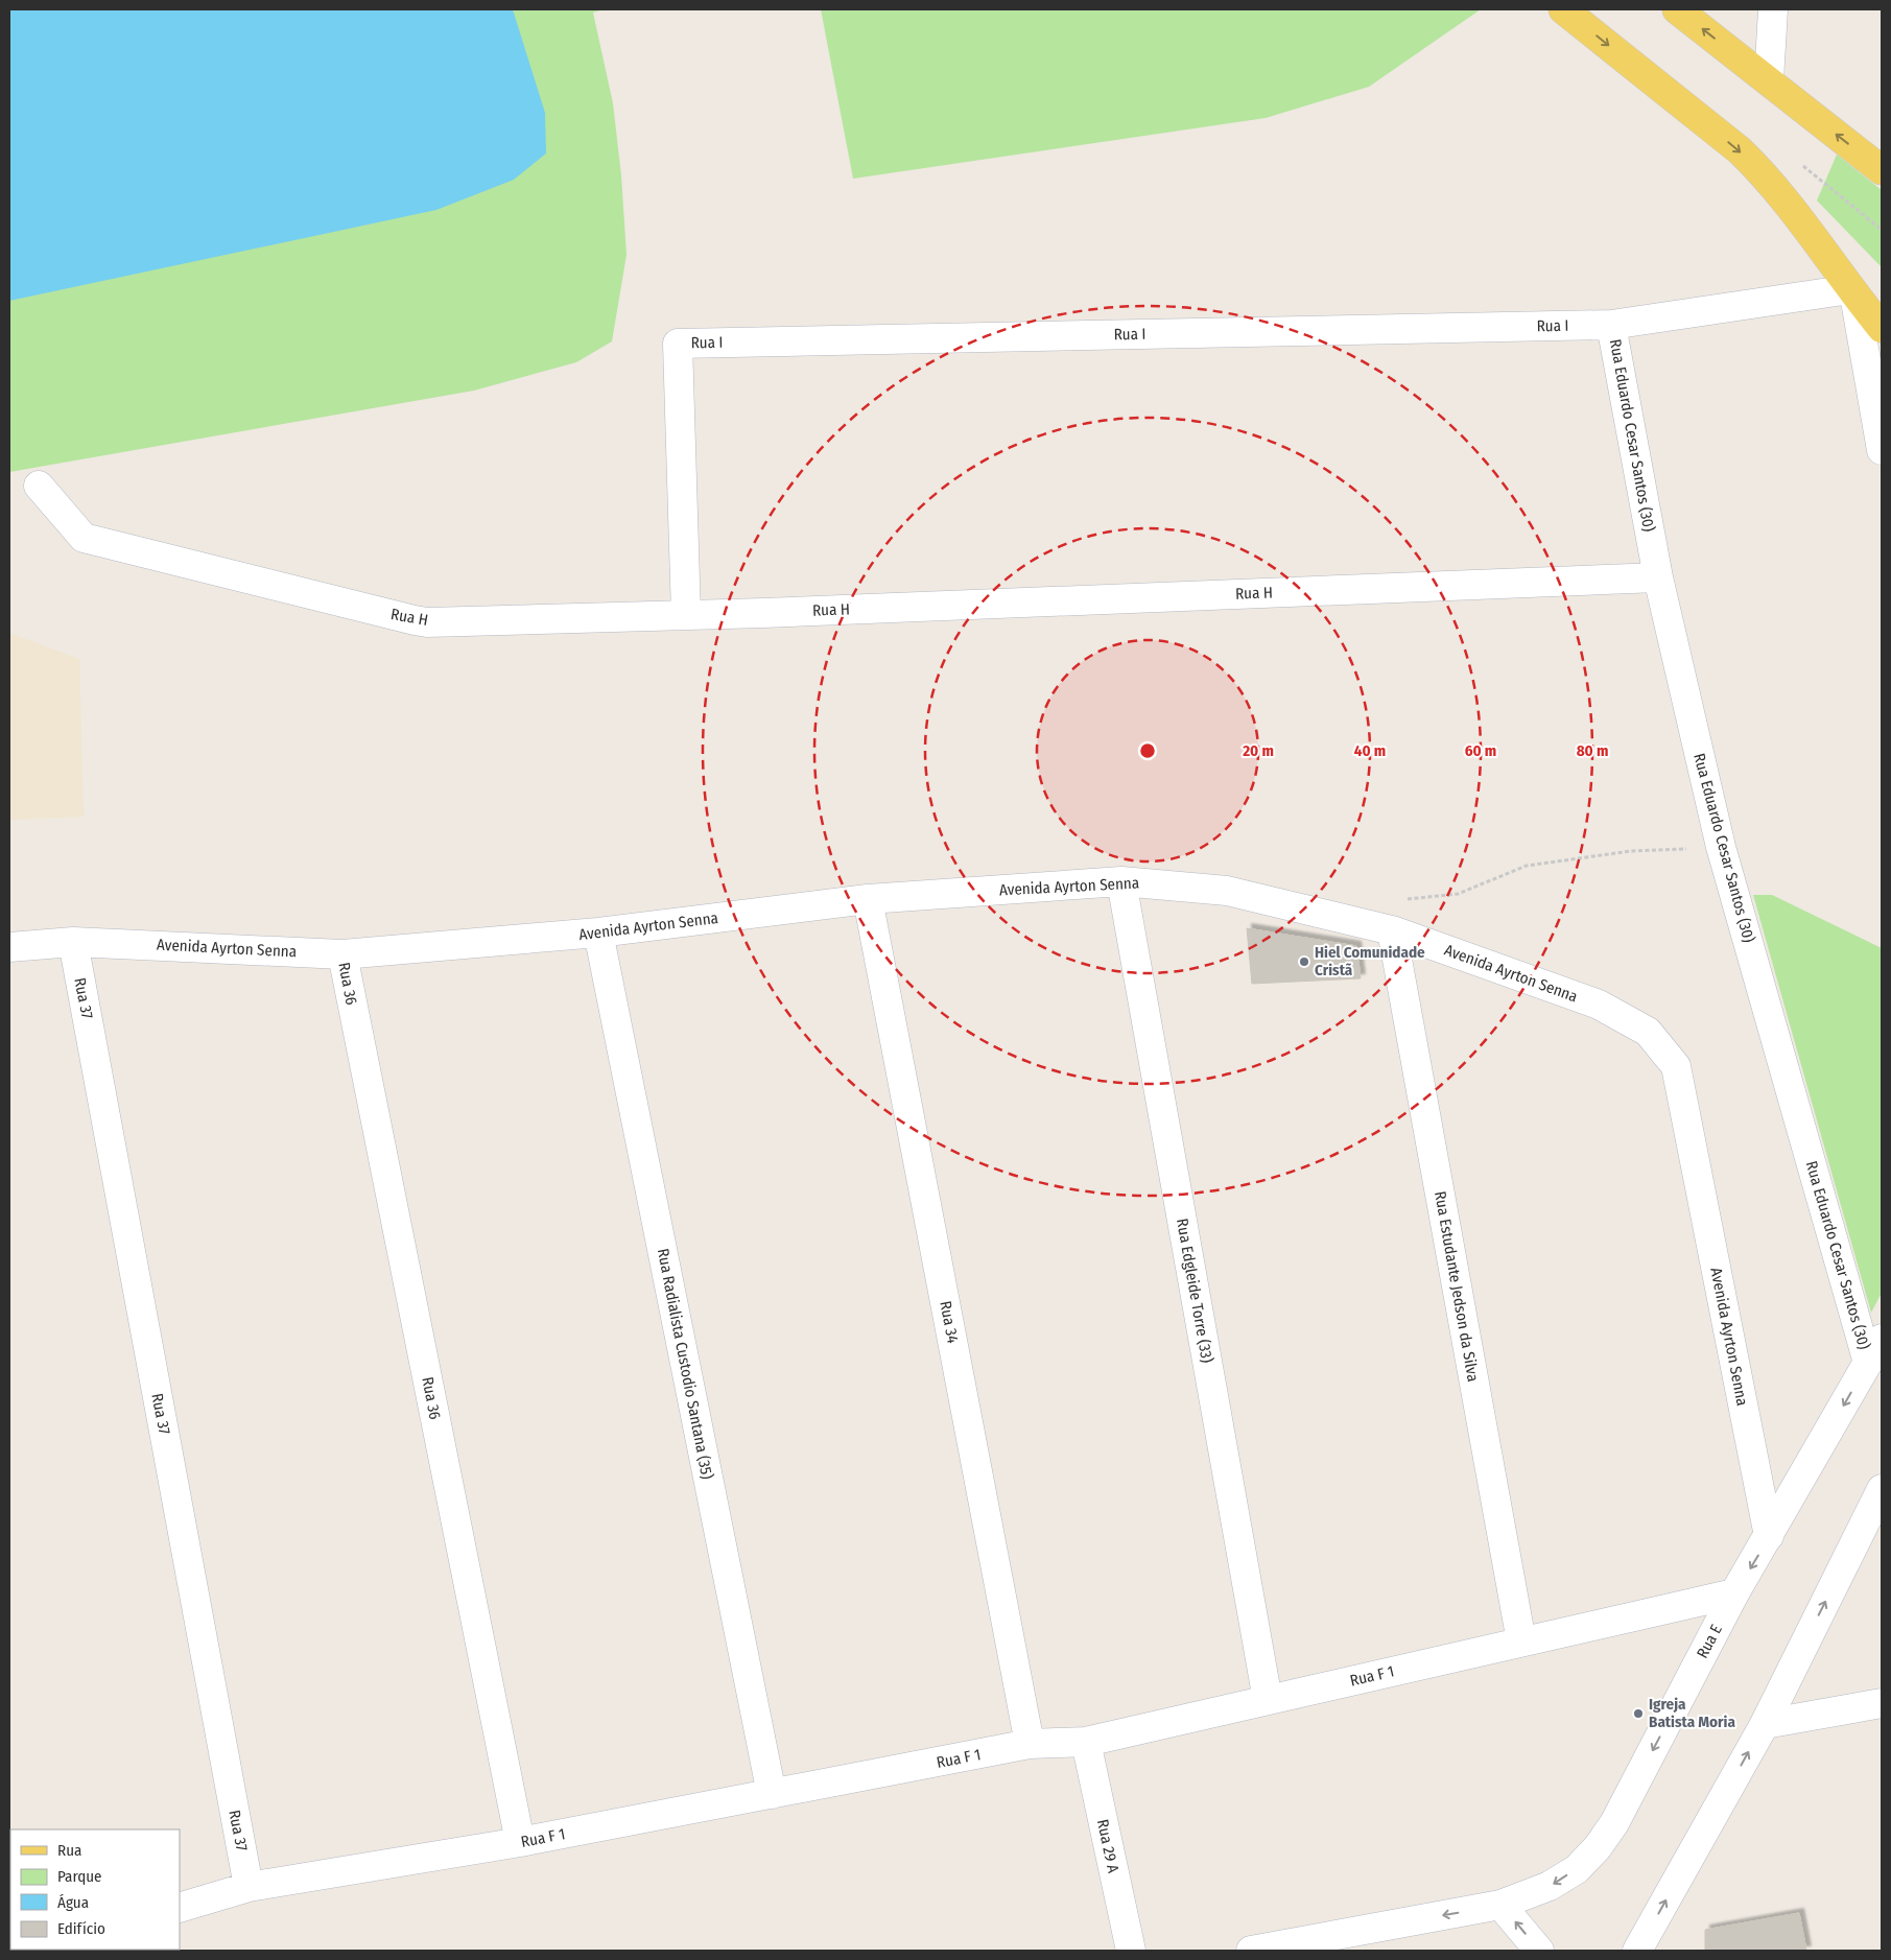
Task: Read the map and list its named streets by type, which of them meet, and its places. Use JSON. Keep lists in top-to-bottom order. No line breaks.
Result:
{"streets":{"street":["Rua I","Rua Eduardo Cesar Santos (30)","Rua H","Avenida Ayrton Senna","Rua 36","Rua 37","Rua Estudante Jedson da Silva","Rua Edgleide Torre (33)","Rua 34","Rua Radialista Custodio Santana (35)","Rua E","Rua F 1","Rua 29 A"]},"crossings":[["Rua I","Rua Eduardo Cesar Santos (30)"],["Rua I","Rua H"],["Rua Eduardo Cesar Santos (30)","Rua H"],["Rua Eduardo Cesar Santos (30)","Rua E"],["Avenida Ayrton Senna","Rua 36"],["Avenida Ayrton Senna","Rua 37"],["Avenida Ayrton Senna","Rua Estudante Jedson da Silva"],["Avenida Ayrton Senna","Rua Edgleide Torre (33)"],["Avenida Ayrton Senna","Rua 34"],["Avenida Ayrton Senna","Rua Radialista Custodio Santana (35)"],["Avenida Ayrton Senna","Rua E"],["Rua 36","Rua F 1"],["Rua 37","Rua F 1"],["Rua Estudante Jedson da Silva","Rua F 1"],["Rua Edgleide Torre (33)","Rua F 1"],["Rua 34","Rua F 1"],["Rua Radialista Custodio Santana (35)","Rua F 1"],["Rua E","Rua F 1"],["Rua F 1","Rua 29 A"]],"places":["Hiel Comunidade Cristã","Igreja Batista Moria"],"legend":["Rua","Parque","Água","Edifício"],"rings":["20 m","40 m","60 m","80 m"]}
